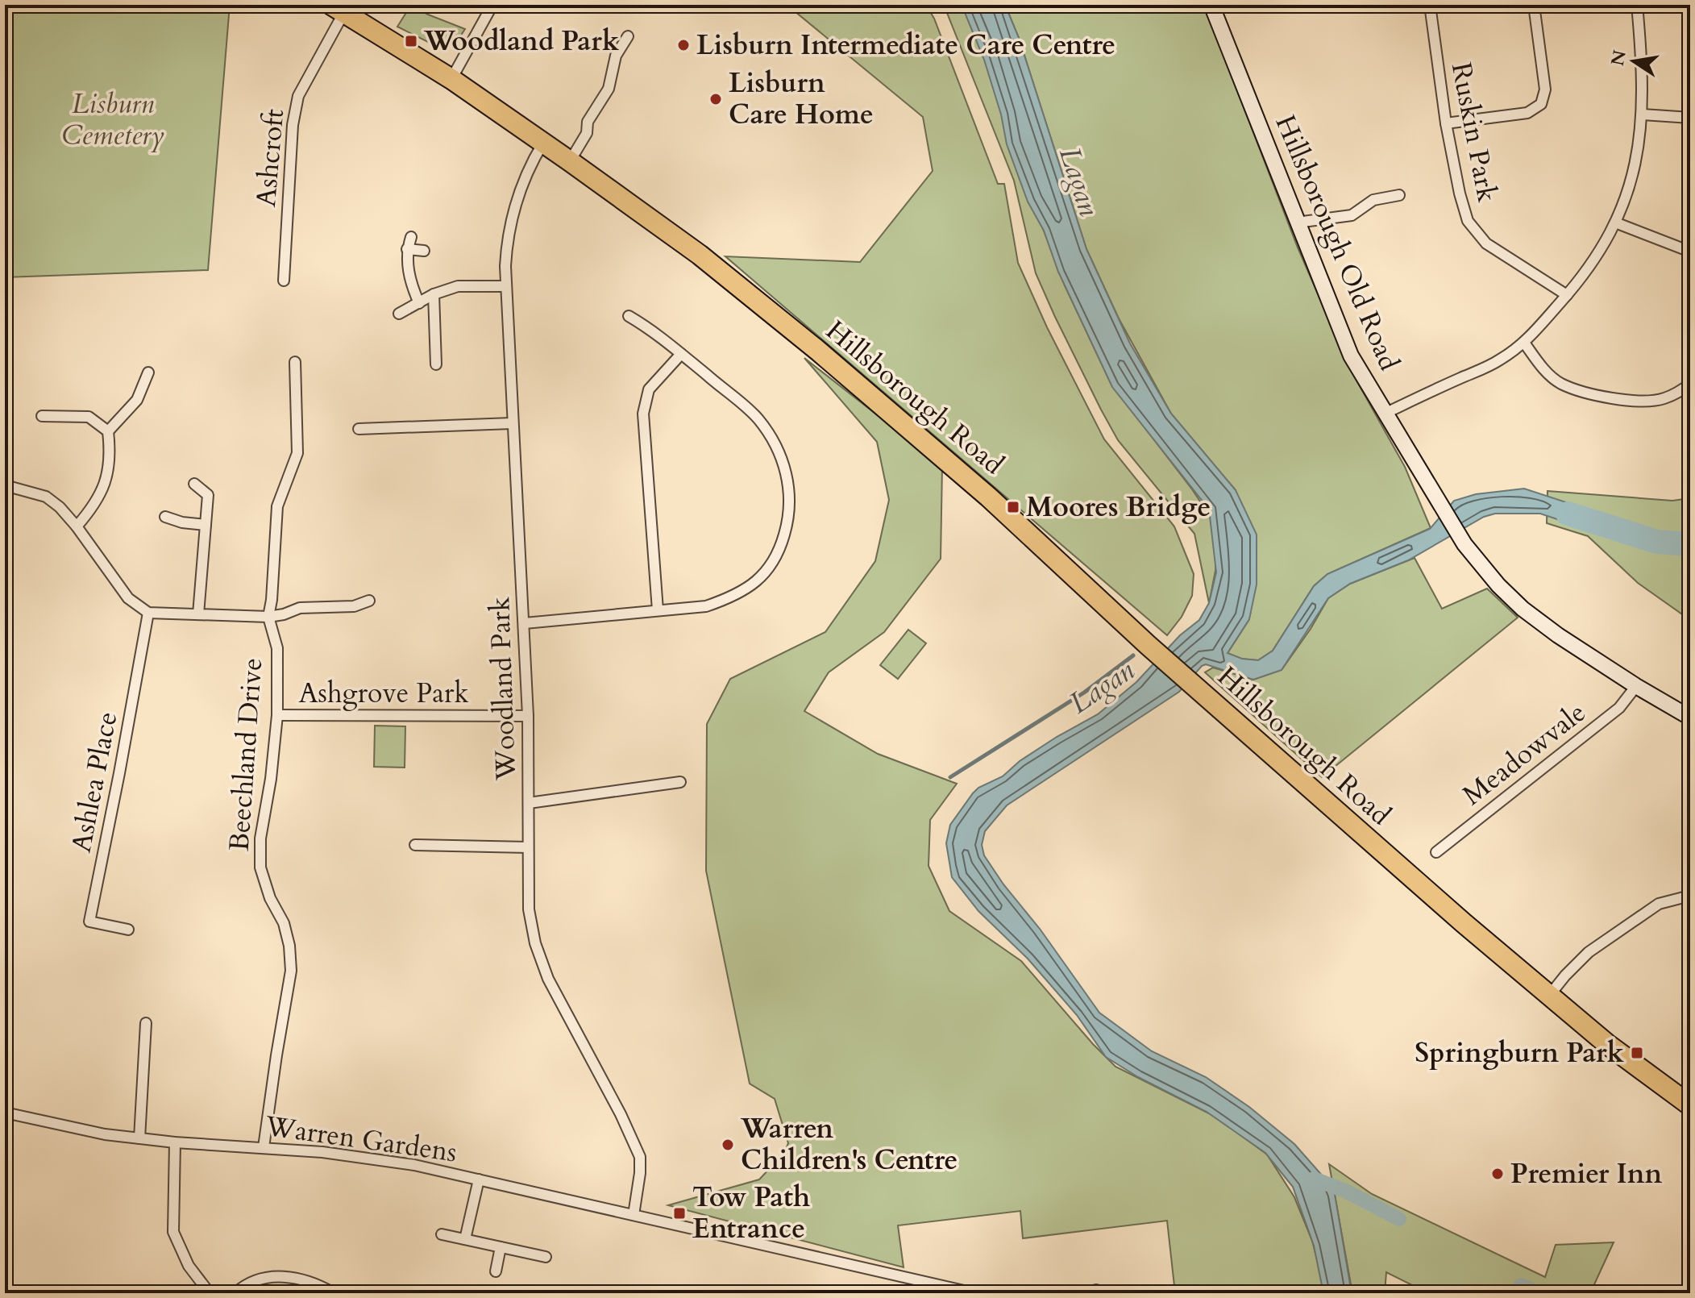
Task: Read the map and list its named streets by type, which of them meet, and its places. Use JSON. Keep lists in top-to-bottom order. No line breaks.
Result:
{"streets":{"highway":["Hillsborough Road"],"street":["Ruskin Park","Ashcroft","Hillsborough Old Road","Woodland Park","Ashgrove Park","Meadowvale","Beechland Drive","Ashlea Place","Warren Gardens"]},"crossings":[["Ashcroft","Hillsborough Road"],["Hillsborough Old Road","Meadowvale"],["Hillsborough Road","Woodland Park"],["Woodland Park","Ashgrove Park"],["Woodland Park","Warren Gardens"],["Ashgrove Park","Beechland Drive"],["Beechland Drive","Warren Gardens"]],"water":["Lagan"],"parks":["Lisburn Cemetery"],"places":{"transit":["Woodland Park","Moores Bridge","Springburn Park","Tow Path Entrance"],"other":["Lisburn Intermediate Care Centre","Lisburn Care Home","Warren Children's Centre","Premier Inn"]},"north":"left"}
